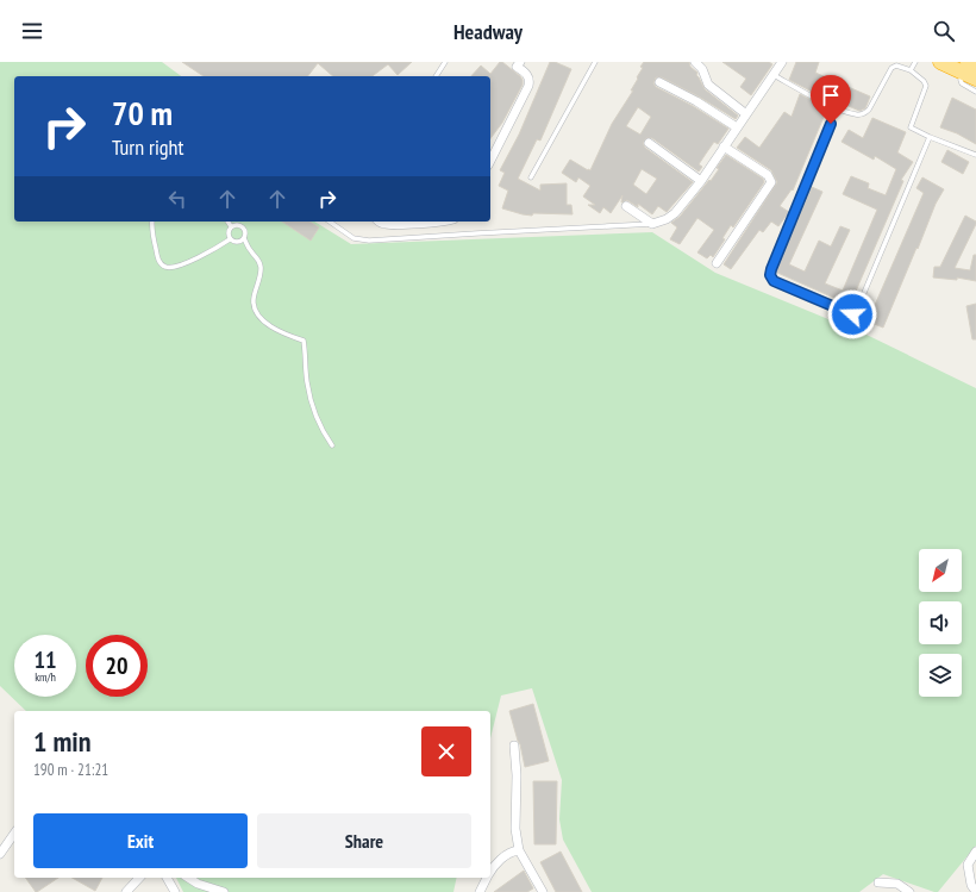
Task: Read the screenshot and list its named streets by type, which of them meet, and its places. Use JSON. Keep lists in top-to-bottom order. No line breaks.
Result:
{"north":"bottom left","page":{"header":"Headway","turn":["70 m","Turn right"],"speed":"11 km/h","limit":"20","heading":["1 min","190 m · 21:21"],"buttons":["Exit","Share"]}}
